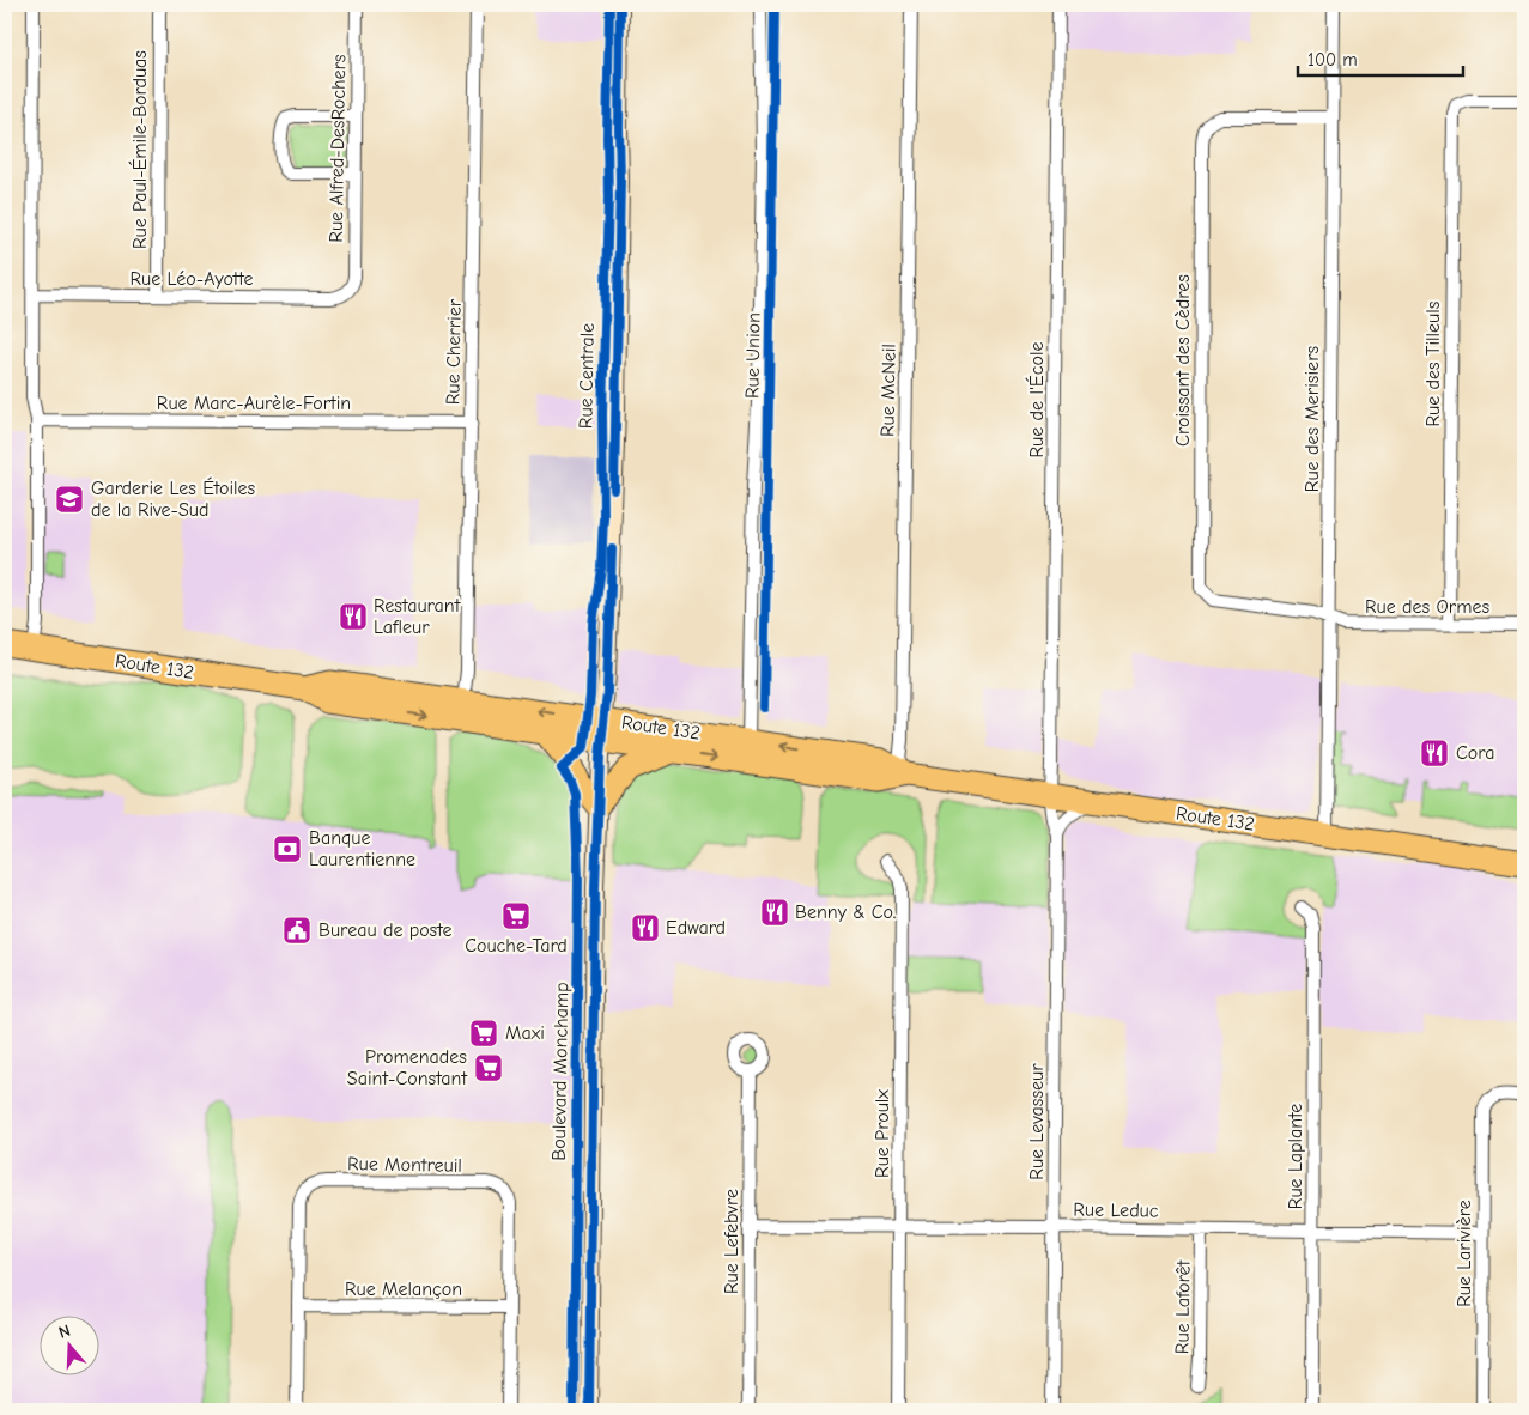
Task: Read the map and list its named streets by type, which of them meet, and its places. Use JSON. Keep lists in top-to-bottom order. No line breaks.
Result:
{"streets":{"highway":["Route 132"],"street":["Rue Alfred-DesRochers","Rue Paul-Émile-Borduas","Rue Léo-Ayotte","Rue Cherrier","Rue Union","Croissant des Cèdres","Rue des Tilleuls","Rue Centrale","Rue McNeil","Rue de l'École","Rue Marc-Aurèle-Fortin","Rue des Merisiers","Rue des Ormes","Boulevard Monchamp","Rue Levasseur","Rue Proulx","Rue Laplante","Rue Montreuil","Rue Leduc","Rue Lefebvre","Rue Larivière","Rue Melançon","Rue Laforêt"]},"crossings":[["Rue Alfred-DesRochers","Rue Léo-Ayotte"],["Rue Paul-Émile-Borduas","Rue Léo-Ayotte"],["Rue Cherrier","Rue Marc-Aurèle-Fortin"],["Rue Cherrier","Route 132"],["Rue Union","Route 132"],["Croissant des Cèdres","Rue des Merisiers"],["Croissant des Cèdres","Rue des Ormes"],["Rue des Tilleuls","Rue des Ormes"],["Rue Centrale","Route 132"],["Rue Centrale","Boulevard Monchamp"],["Rue McNeil","Route 132"],["Rue de l'École","Route 132"],["Rue de l'École","Rue Levasseur"],["Rue des Merisiers","Rue des Ormes"],["Rue des Merisiers","Route 132"],["Route 132","Boulevard Monchamp"],["Route 132","Rue Levasseur"],["Rue Levasseur","Rue Leduc"],["Rue Proulx","Rue Leduc"],["Rue Laplante","Rue Leduc"],["Rue Montreuil","Rue Melançon"],["Rue Leduc","Rue Lefebvre"],["Rue Leduc","Rue Larivière"],["Rue Leduc","Rue Laforêt"]],"places":{"school or university":["Garderie Les Étoiles de la Rive-Sud"],"restaurant":["Restaurant Lafleur","Cora","Benny & Co.","Edward"],"bank":["Banque Laurentienne"],"supermarket":["Couche-Tard","Maxi","Promenades Saint-Constant"],"public building":["Bureau de poste"]},"scale_bar":"100 m","north":"top"}
